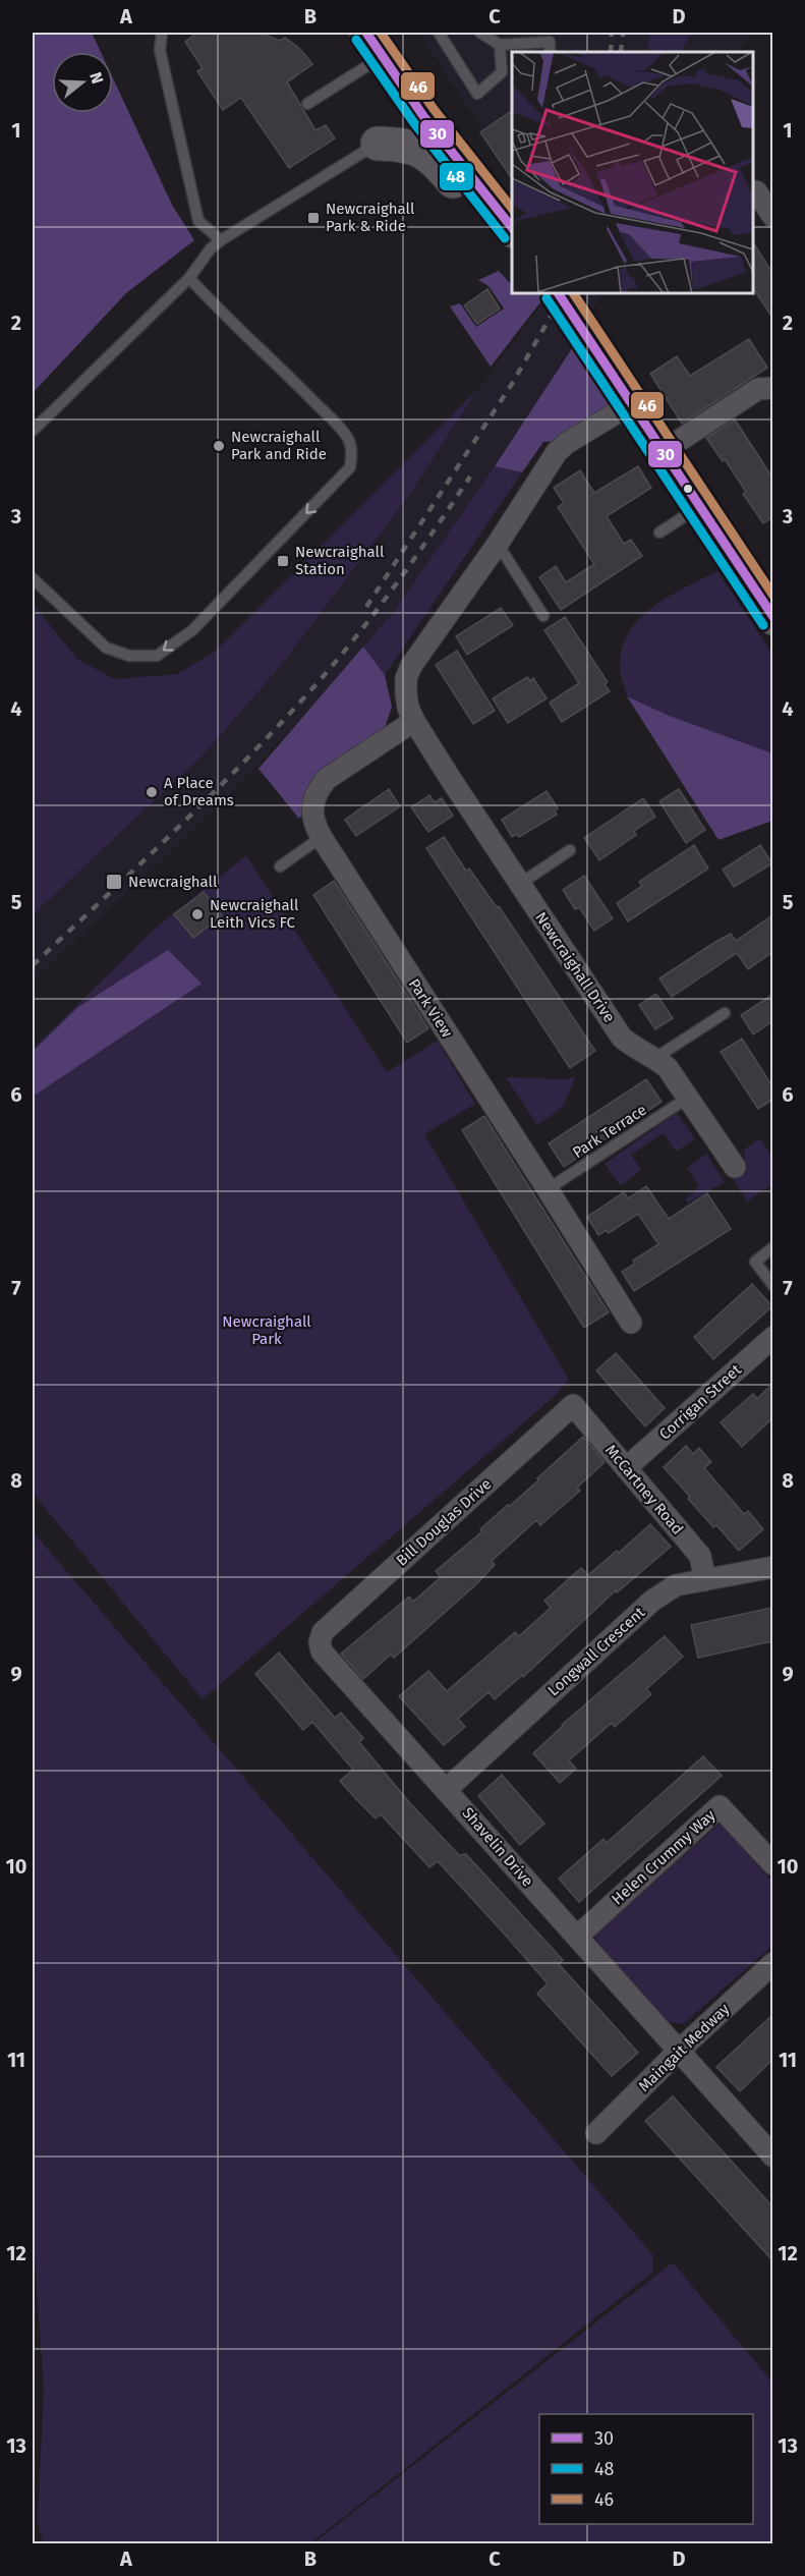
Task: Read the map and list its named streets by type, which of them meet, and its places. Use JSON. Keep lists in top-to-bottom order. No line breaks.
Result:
{"streets":{"street":["Newcraighall Drive","Park View","Corrigan Street","McCartney Road","Bill Douglas Drive","Longwall Crescent","Shavelin Drive","Helen Crummy Way","Maingait Medway"],"lane":["Park Terrace"]},"crossings":[["Newcraighall Drive","Park View"],["Newcraighall Drive","Park Terrace"],["Park View","Park Terrace"],["Corrigan Street","McCartney Road"],["McCartney Road","Bill Douglas Drive"],["McCartney Road","Longwall Crescent"],["Bill Douglas Drive","Shavelin Drive"],["Longwall Crescent","Shavelin Drive"],["Shavelin Drive","Helen Crummy Way"],["Shavelin Drive","Maingait Medway"]],"parks":["Newcraighall Park"],"places":{"transit":["Newcraighall Park & Ride","Newcraighall Station","Newcraighall"],"other":["Newcraighall Park and Ride","A Place of Dreams","Newcraighall Leith Vics FC"]},"lines":["transit line 30","transit line 46","transit line 48"],"legend":["30","48","46"],"north":"right","grid":{"columns":["A","B","C","D"],"rows":["1","2","3","4","5","6","7","8","9","10","11","12","13"]}}
